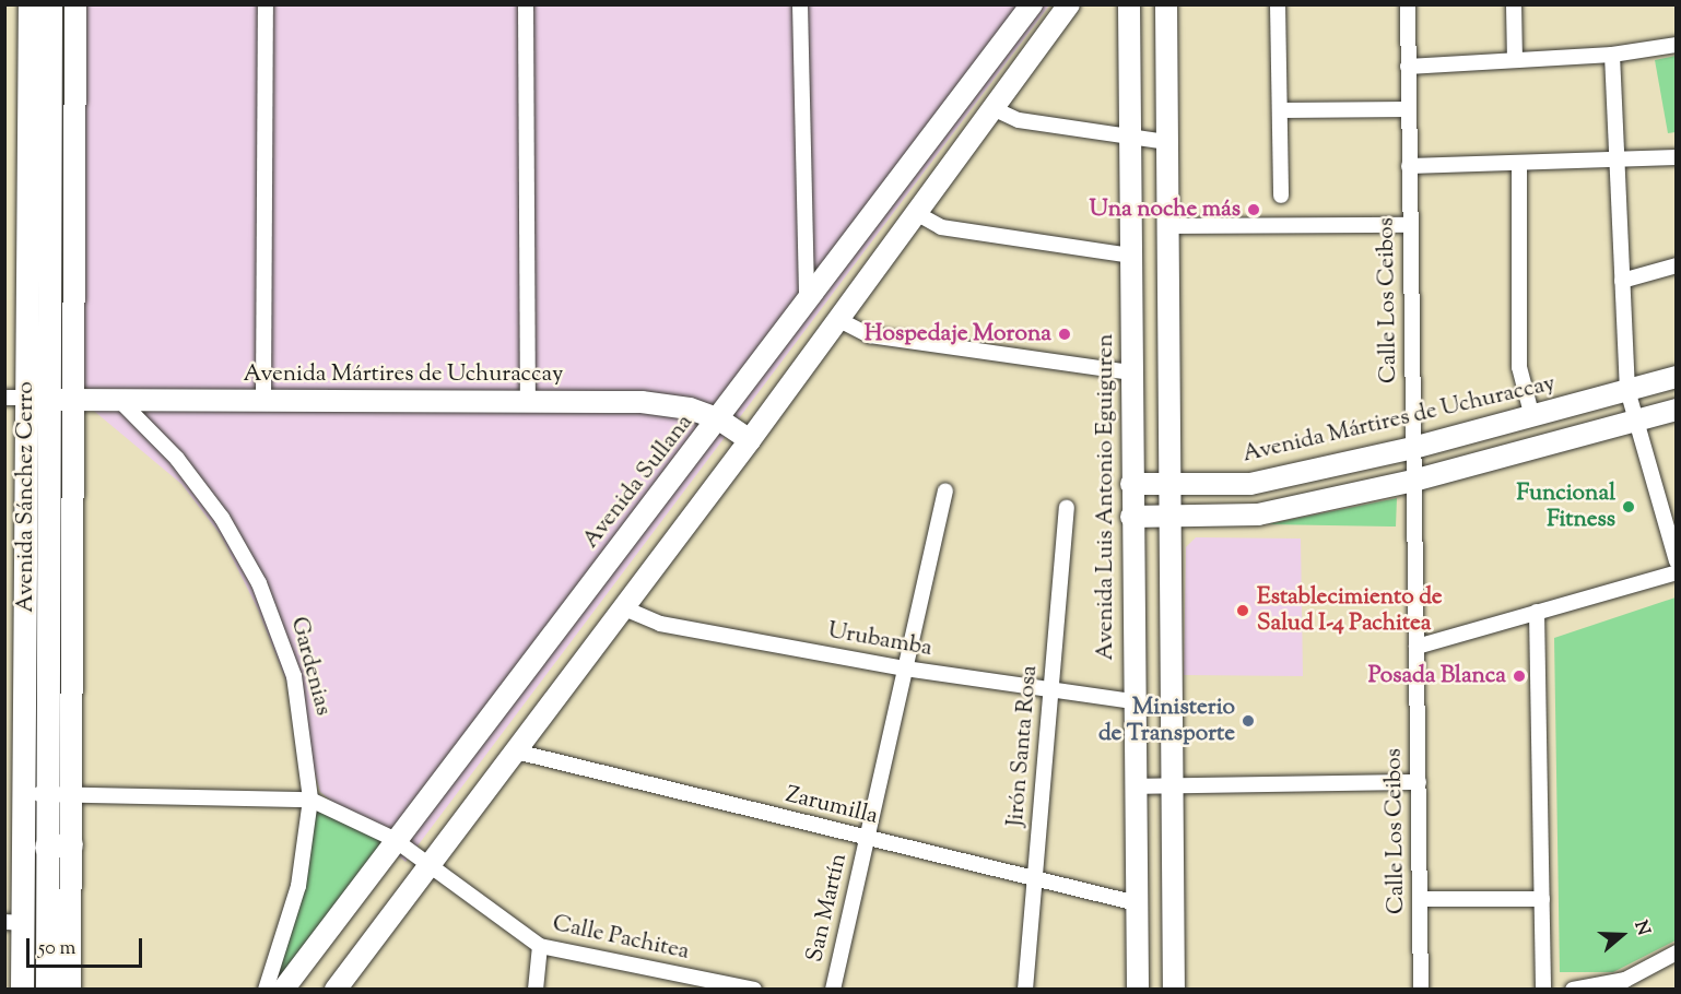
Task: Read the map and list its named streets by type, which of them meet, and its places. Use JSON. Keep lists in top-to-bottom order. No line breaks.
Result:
{"streets":{"main road":["Avenida Mártires de Uchuraccay","Avenida Sullana","Avenida Sánchez Cerro","Avenida Luis Antonio Eguiguren"],"street":["Calle Los Ceibos","Urubamba","Gardenias","Jirón Santa Rosa","Zarumilla","San Martín","Calle Pachitea"]},"crossings":[["Calle Los Ceibos","Avenida Mártires de Uchuraccay"],["Avenida Mártires de Uchuraccay","Avenida Sullana"],["Avenida Mártires de Uchuraccay","Avenida Sánchez Cerro"],["Avenida Mártires de Uchuraccay","Avenida Luis Antonio Eguiguren"],["Avenida Mártires de Uchuraccay","Gardenias"],["Avenida Sullana","Calle Pachitea"],["Avenida Luis Antonio Eguiguren","Urubamba"],["Avenida Luis Antonio Eguiguren","Zarumilla"],["Urubamba","Jirón Santa Rosa"],["Urubamba","San Martín"],["Gardenias","Calle Pachitea"],["Jirón Santa Rosa","Zarumilla"],["Zarumilla","San Martín"]],"places":["Una noche más","Hospedaje Morona","Funcional Fitness","Establecimiento de Salud I-4 Pachitea","Posada Blanca","Ministerio de Transporte"],"scale_bar":"50 m","north":"right"}
